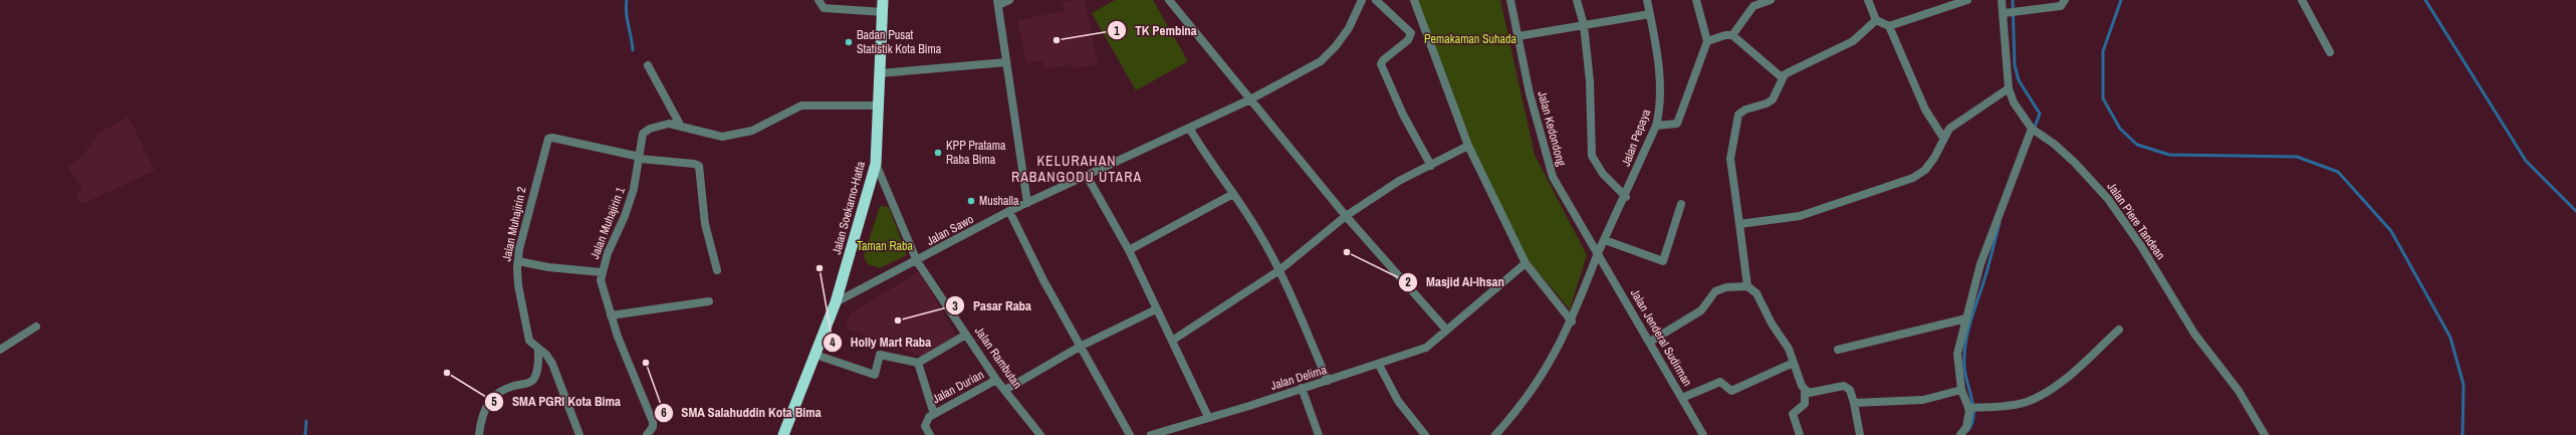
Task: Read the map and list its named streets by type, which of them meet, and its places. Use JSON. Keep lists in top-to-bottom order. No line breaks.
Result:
{"streets":{"highway":["Jalan Soekarno-Hatta"],"street":["Jalan Kedondong","Jalan Pepaya","Jalan Piere Tandean","Jalan Muhajirin 1","Jalan Muhajirin 2","Jalan Sawo","Jalan Jenderal Sudirman","Jalan Rambutan","Jalan Delima","Jalan Durian"]},"crossings":[["Jalan Kedondong","Jalan Pepaya"],["Jalan Kedondong","Jalan Jenderal Sudirman"],["Jalan Pepaya","Jalan Jenderal Sudirman"],["Jalan Soekarno-Hatta","Jalan Muhajirin 1"],["Jalan Soekarno-Hatta","Jalan Sawo"],["Jalan Soekarno-Hatta","Jalan Rambutan"],["Jalan Muhajirin 1","Jalan Muhajirin 2"],["Jalan Sawo","Jalan Rambutan"],["Jalan Rambutan","Jalan Durian"]],"districts":["KELURAHAN RABANGODU UTARA"],"parks":["Pemakaman Suhada","Taman Raba"],"places":["TK Pembina","Badan Pusat Statistik Kota Bima","KPP Pratama Raba Bima","Mushalla","Masjid Al-Ihsan","Holly Mart Raba","Pasar Raba","SMA Salahuddin Kota Bima","SMA PGRI Kota Bima"]}
